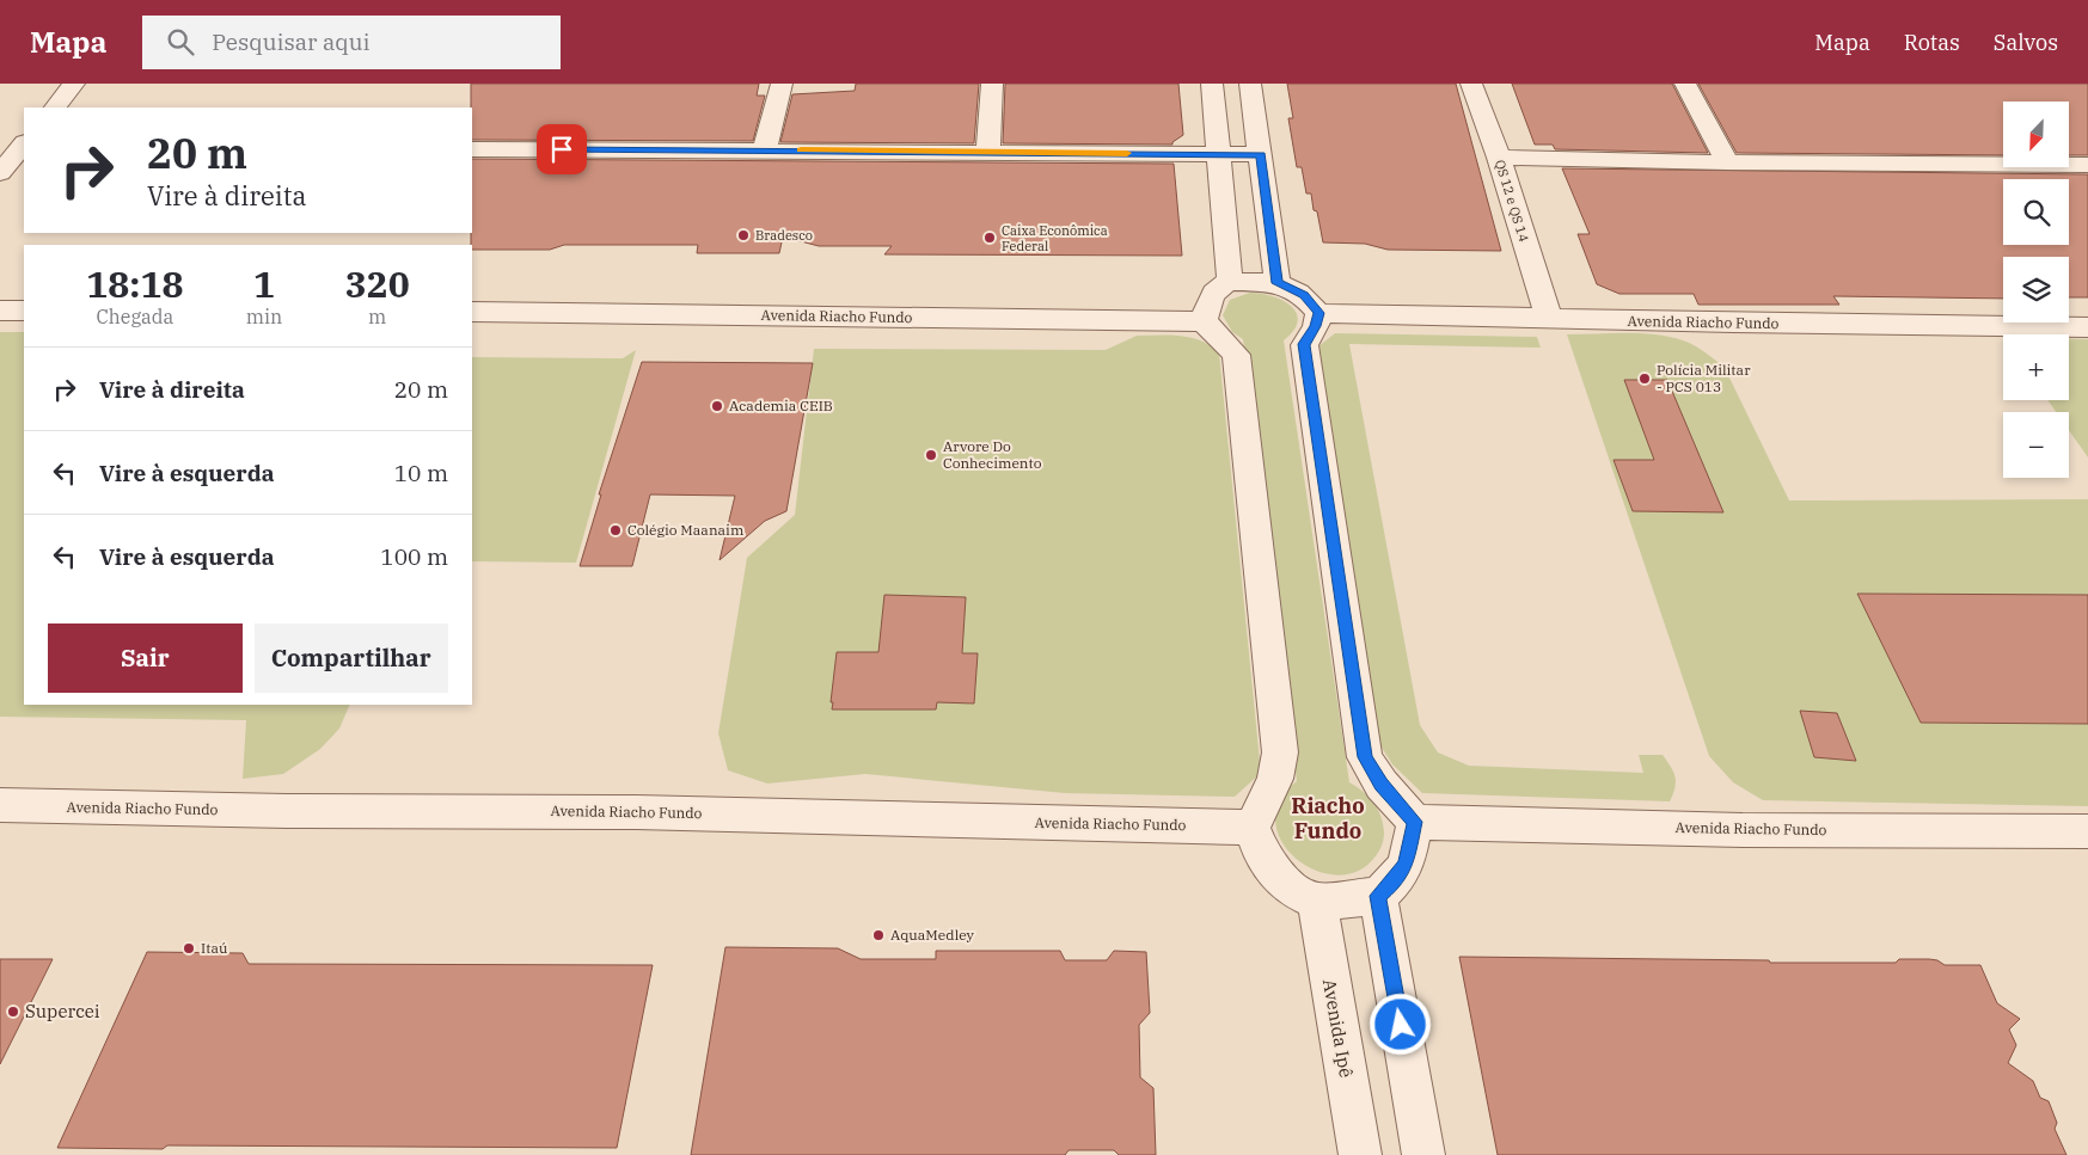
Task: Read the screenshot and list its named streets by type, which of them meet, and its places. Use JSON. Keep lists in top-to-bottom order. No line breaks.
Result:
{"streets":{"street":["QS 12 e QS 14","Avenida Riacho Fundo","Avenida Ipê"]},"crossings":[["QS 12 e QS 14","Avenida Riacho Fundo"]],"districts":["Riacho Fundo"],"places":["Bradesco","Caixa Econômica Federal","Polícia Militar - PCS 013","Academia CEIB","Arvore Do Conhecimento","Colégio Maanaim","AquaMedley","Itaú","Supercei"],"north":"bottom left","page":{"header":"Mapa","search":"Pesquisar aqui","nav":["Mapa","Rotas","Salvos"],"map_buttons":["+","−"],"turn":["20 m","Vire à direita"],"eta":["18:18","Chegada","1","min","320","m"],"list":[{"name":"Vire à direita","value":"20 m"},{"name":"Vire à esquerda","value":"10 m"},{"name":"Vire à esquerda","value":"100 m"}],"buttons":["Sair","Compartilhar"]}}
